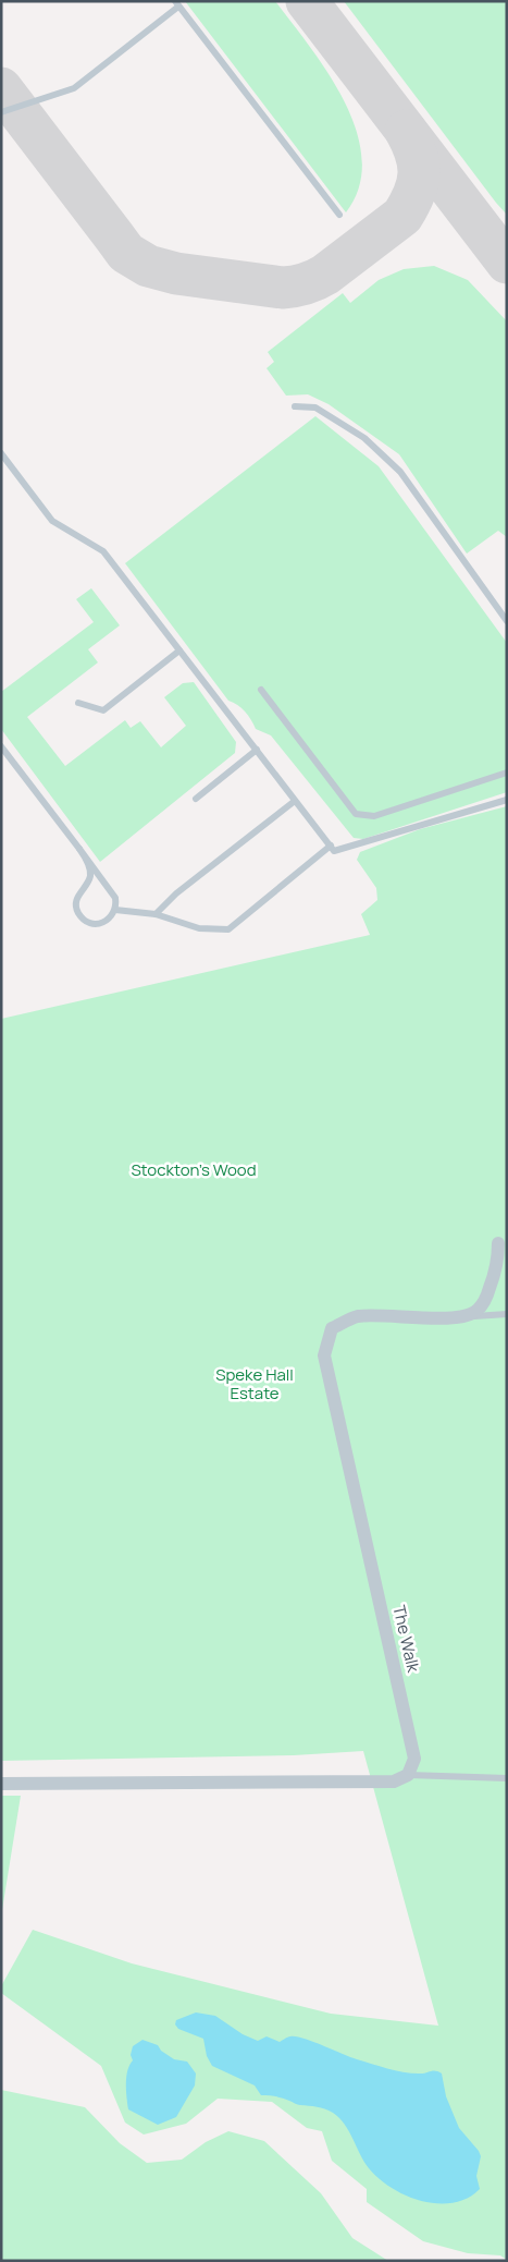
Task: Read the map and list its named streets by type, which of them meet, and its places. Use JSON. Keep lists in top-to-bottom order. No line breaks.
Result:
{"streets":{"street":["The Walk"]},"parks":["Stockton's Wood","Speke Hall Estate"]}
